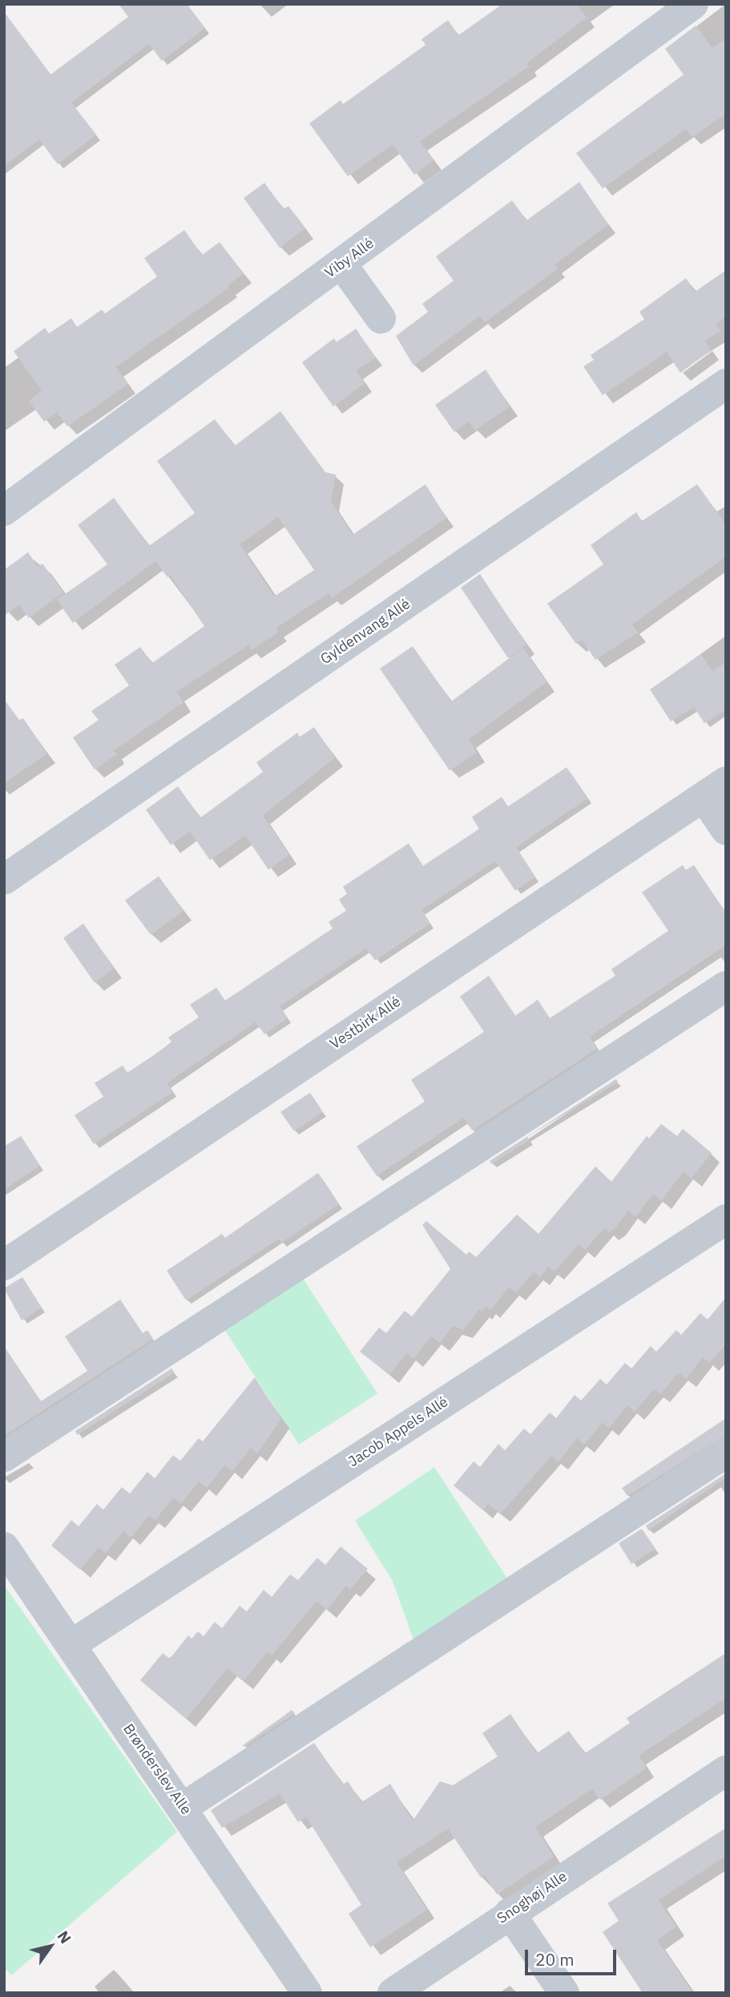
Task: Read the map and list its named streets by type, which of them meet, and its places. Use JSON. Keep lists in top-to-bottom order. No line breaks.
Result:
{"streets":{"street":["Viby Allé","Gyldenvang Allé","Vestbirk Allé","Jacob Appels Allé","Brønderslev Alle","Snoghøj Alle"]},"crossings":[["Jacob Appels Allé","Brønderslev Alle"]],"scale_bar":"20 m","north":"top right"}
